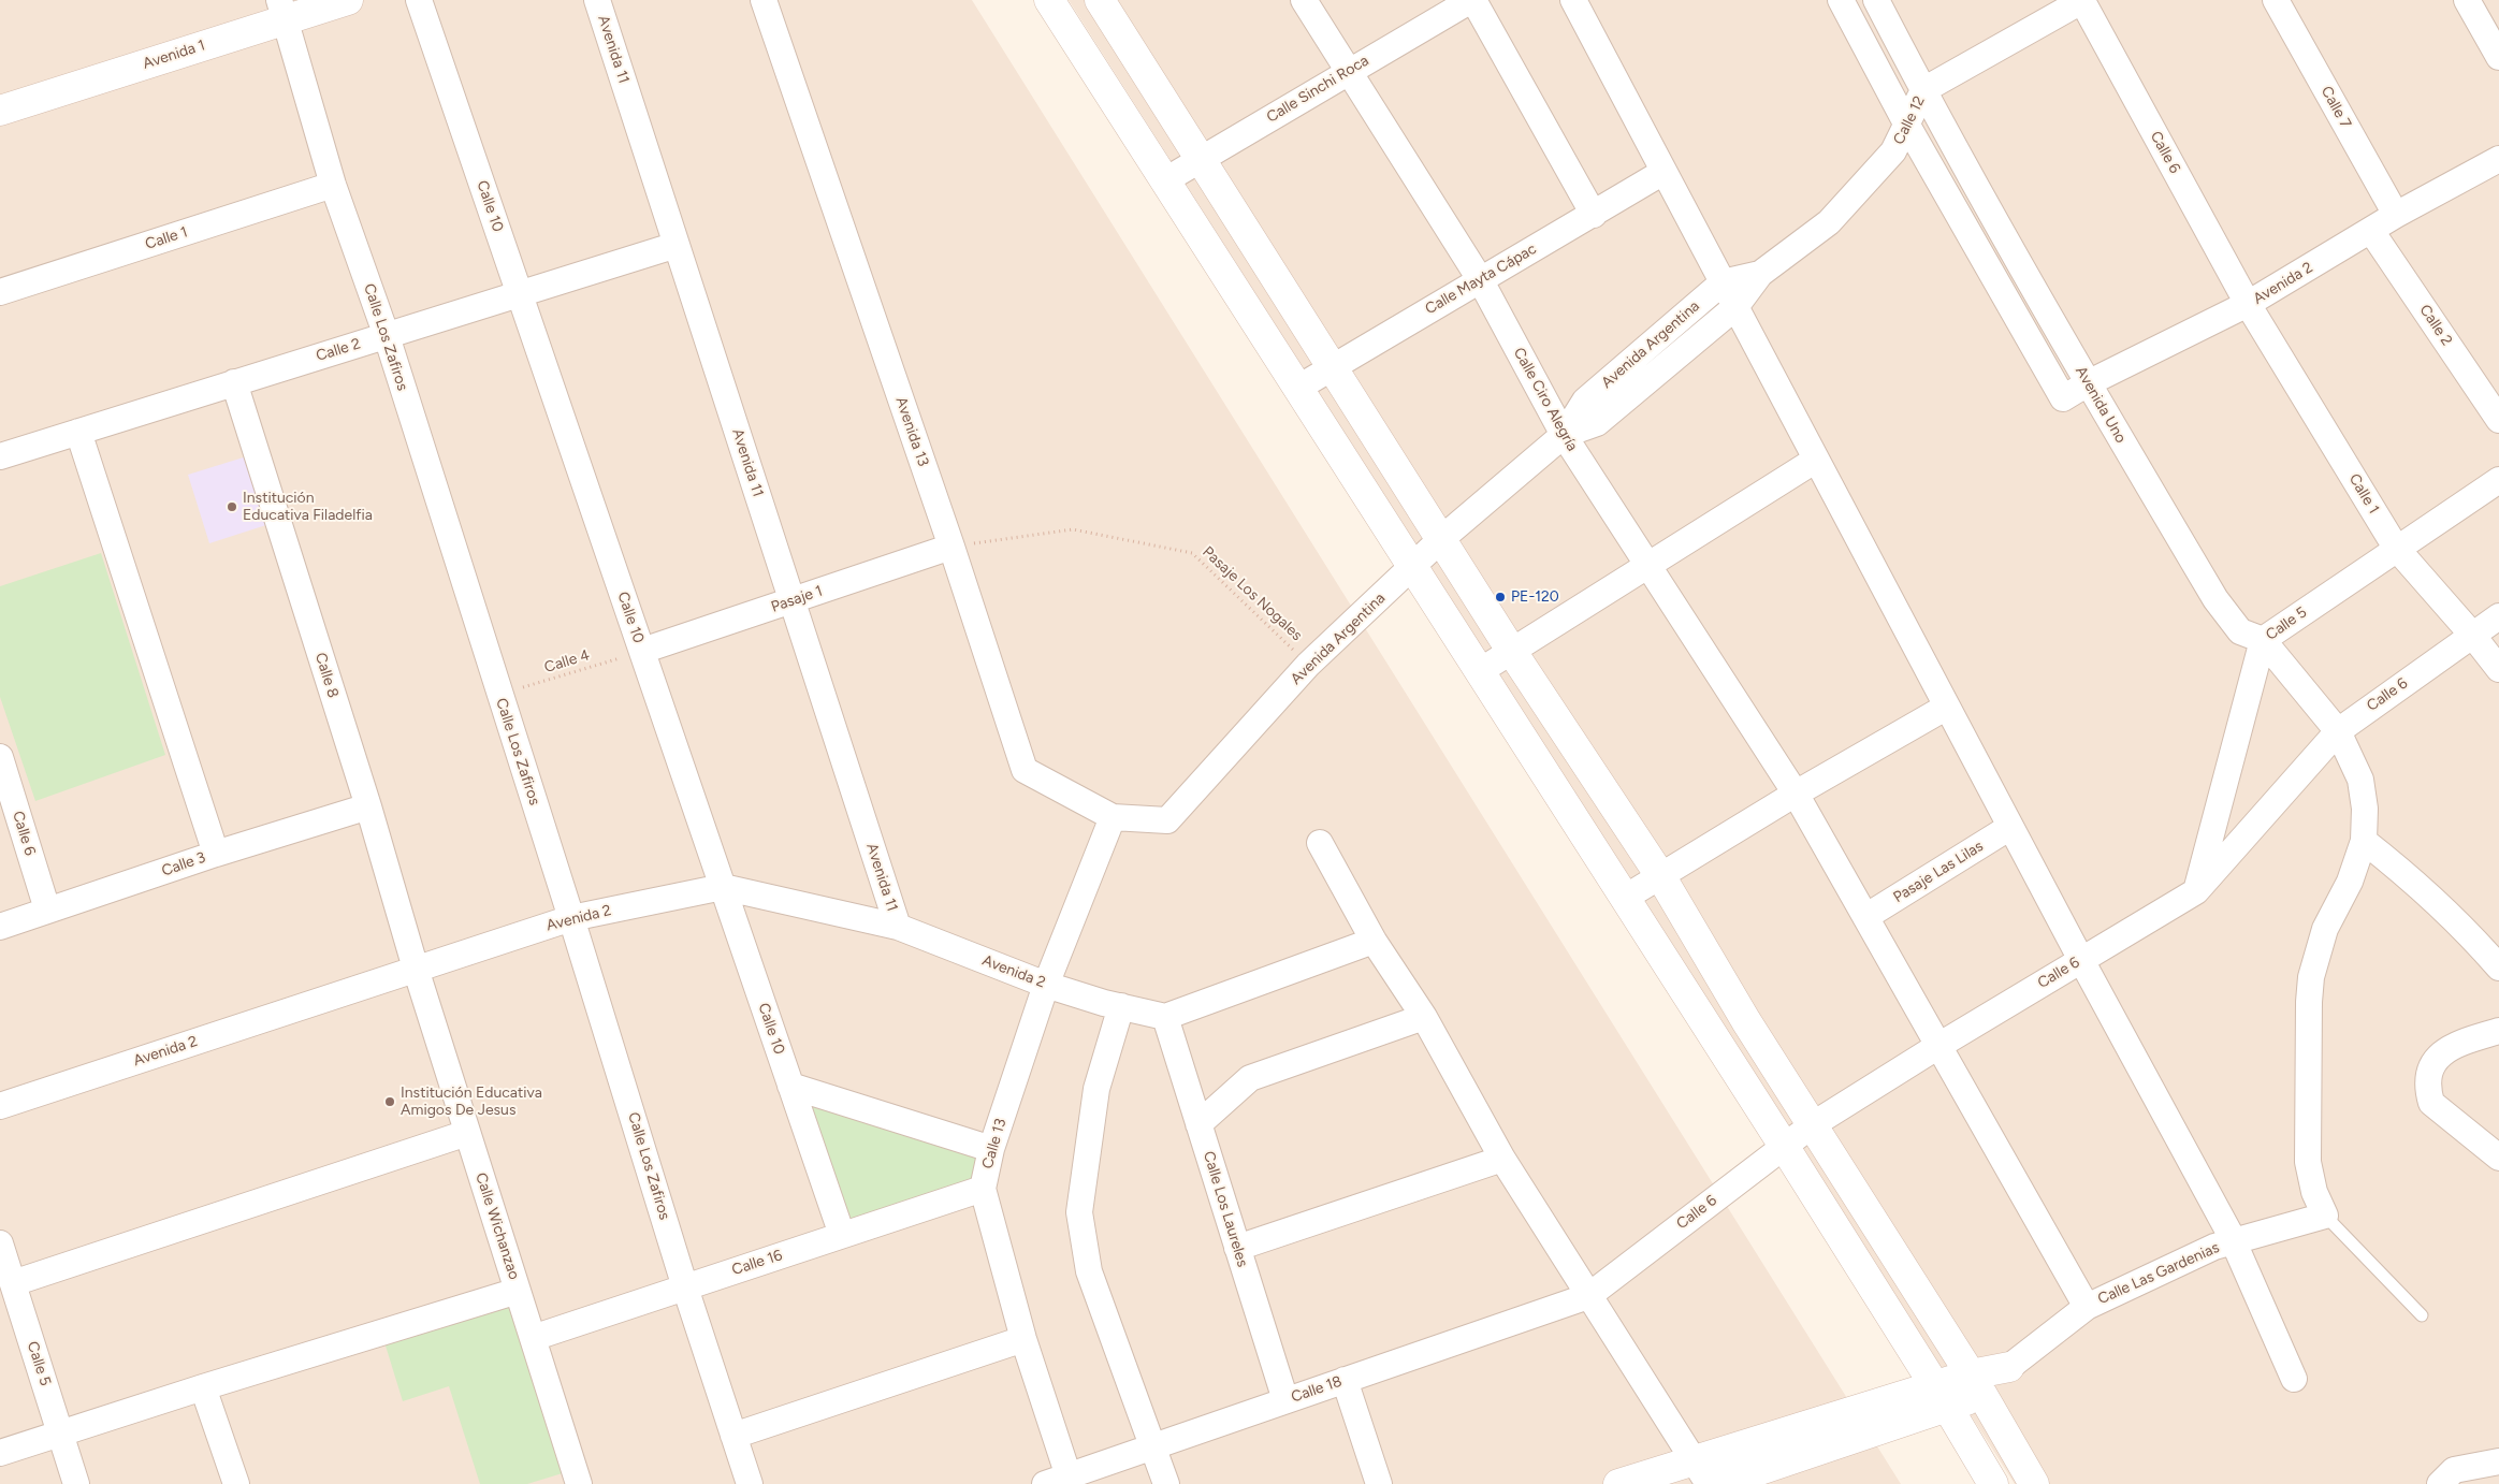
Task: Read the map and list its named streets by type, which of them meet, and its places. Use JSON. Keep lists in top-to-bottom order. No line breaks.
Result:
{"streets":{"street":["Avenida 11","Avenida 1","Calle Sinchi Roca","Calle 7","Calle 12","Calle 6","Calle 10","Calle 1","Calle Mayta Cápac","Avenida 2","Calle 2","Calle Los Zafiros","Avenida Argentina","Calle Ciro Alegría","Avenida Uno","Avenida 13","Pasaje 1","Calle 5","Calle 8","Calle 3","Pasaje Las Lilas","Calle 13","Calle Los Laureles","Calle Wichanzao","Calle 16","Calle Las Gardenias","Calle 18"],"path":["Pasaje Los Nogales","Calle 4"]},"crossings":[["Avenida 11","Avenida 2"],["Avenida 11","Calle 2"],["Avenida 11","Pasaje 1"],["Avenida 1","Calle Los Zafiros"],["Calle Sinchi Roca","Calle Ciro Alegría"],["Calle 7","Avenida 2"],["Calle 12","Calle 6"],["Calle 12","Avenida Argentina"],["Calle 12","Avenida Uno"],["Calle 6","Calle 1"],["Calle 6","Avenida 2"],["Calle 6","Calle Ciro Alegría"],["Calle 6","Avenida Uno"],["Calle 6","Calle 5"],["Calle 6","Calle 3"],["Calle 6","Calle 18"],["Calle 10","Avenida 2"],["Calle 10","Calle 2"],["Calle 10","Pasaje 1"],["Calle 10","Calle 4"],["Calle 10","Calle 16"],["Calle 1","Avenida 2"],["Calle 1","Calle Los Zafiros"],["Calle 1","Calle 5"],["Calle Mayta Cápac","Calle Ciro Alegría"],["Avenida 2","Calle 2"],["Avenida 2","Calle Los Zafiros"],["Avenida 2","Avenida Uno"],["Avenida 2","Calle 8"],["Avenida 2","Calle 13"],["Avenida 2","Calle Los Laureles"],["Avenida 2","Calle Wichanzao"],["Calle 2","Calle Los Zafiros"],["Calle 2","Calle 8"],["Calle Los Zafiros","Calle 4"],["Calle Los Zafiros","Calle 16"],["Avenida Argentina","Calle Ciro Alegría"],["Avenida Argentina","Avenida 13"],["Avenida Argentina","Pasaje Los Nogales"],["Avenida Argentina","Calle 13"],["Calle Ciro Alegría","Pasaje Las Lilas"],["Calle Ciro Alegría","Calle Las Gardenias"],["Avenida Uno","Calle 5"],["Avenida Uno","Calle Las Gardenias"],["Avenida 13","Pasaje Los Nogales"],["Avenida 13","Pasaje 1"],["Avenida 13","Calle 13"],["Pasaje Los Nogales","Pasaje 1"],["Pasaje 1","Calle 4"],["Calle 8","Calle 3"],["Calle 8","Calle Wichanzao"],["Calle 13","Calle 16"],["Calle 13","Calle 18"],["Calle Los Laureles","Calle 18"],["Calle Wichanzao","Calle 16"]],"places":["Institución Educativa Filadelfia","PE-120","Institución Educativa Amigos De Jesus"]}
